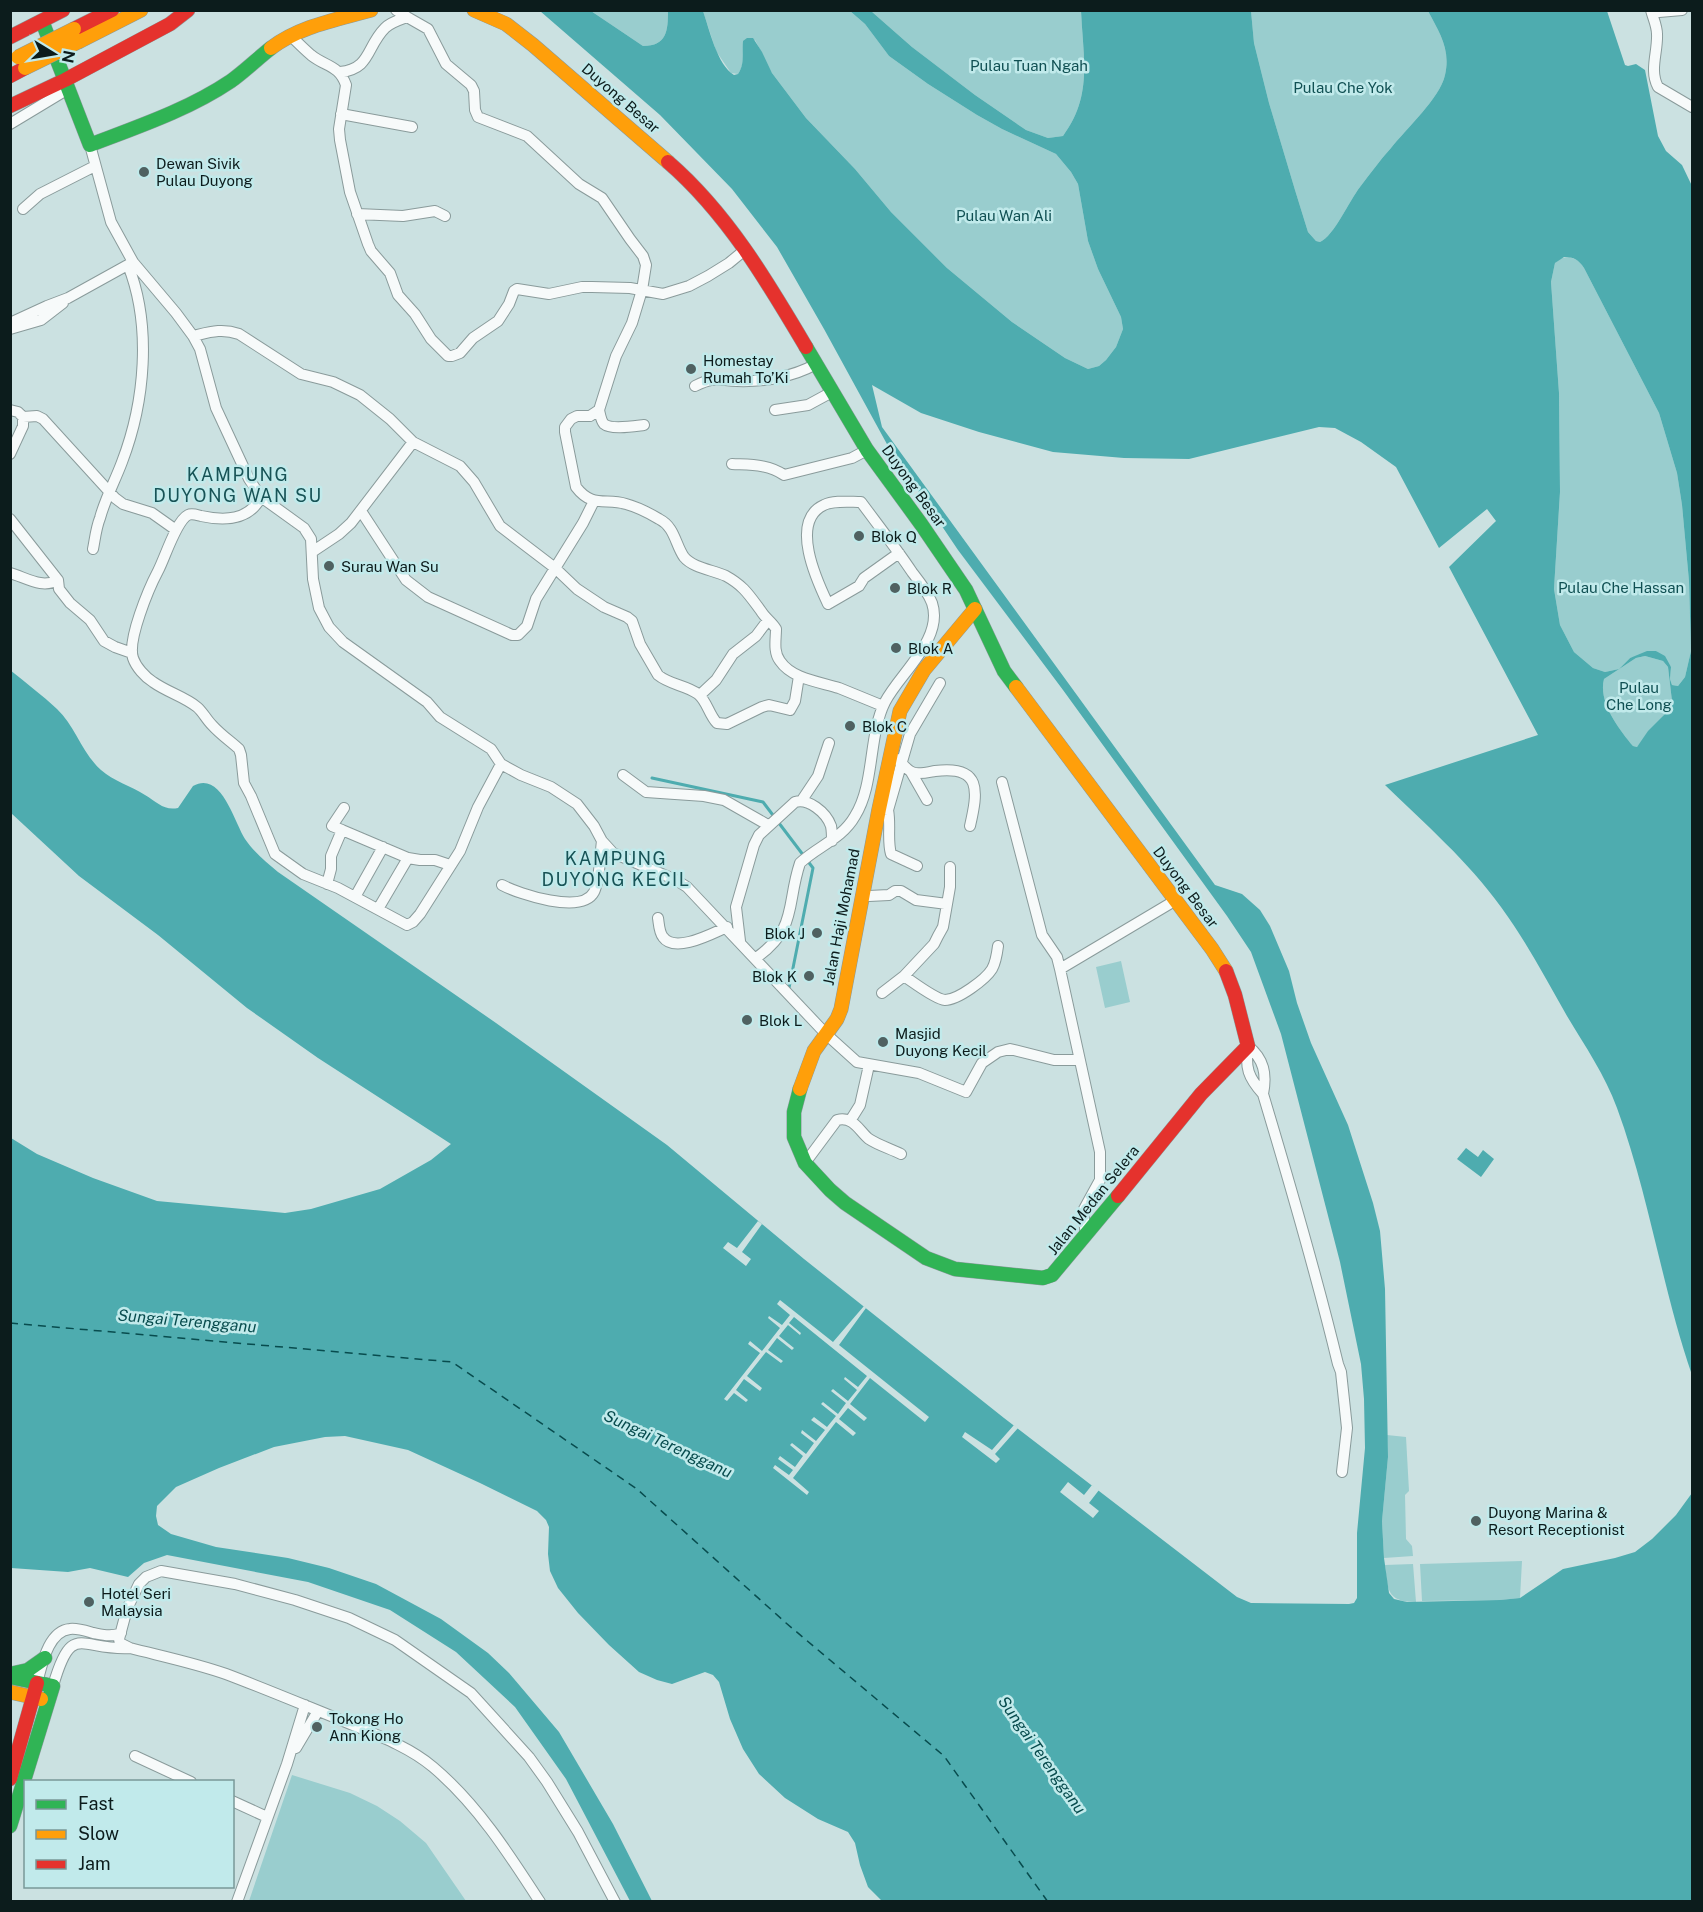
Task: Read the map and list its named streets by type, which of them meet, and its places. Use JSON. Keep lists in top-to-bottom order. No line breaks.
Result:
{"streets":{"main road":["Duyong Besar","Jalan Haji Mohamad","Jalan Medan Selera"]},"crossings":[["Duyong Besar","Jalan Haji Mohamad"],["Duyong Besar","Jalan Medan Selera"],["Jalan Haji Mohamad","Jalan Medan Selera"]],"districts":["KAMPUNG DUYONG WAN SU","KAMPUNG DUYONG KECIL"],"water":["Sungai Terengganu"],"parks":["Pulau Tuan Ngah","Pulau Che Yok","Pulau Wan Ali","Pulau Che Hassan","Pulau Che Long"],"places":["Dewan Sivik Pulau Duyong","Homestay Rumah To’Ki","Blok Q","Surau Wan Su","Blok R","Blok A","Blok C","Blok J","Blok K","Blok L","Masjid Duyong Kecil","Duyong Marina & Resort Receptionist","Hotel Seri Malaysia","Tokong Ho Ann Kiong"],"legend":["Fast","Slow","Jam"],"north":"right"}
